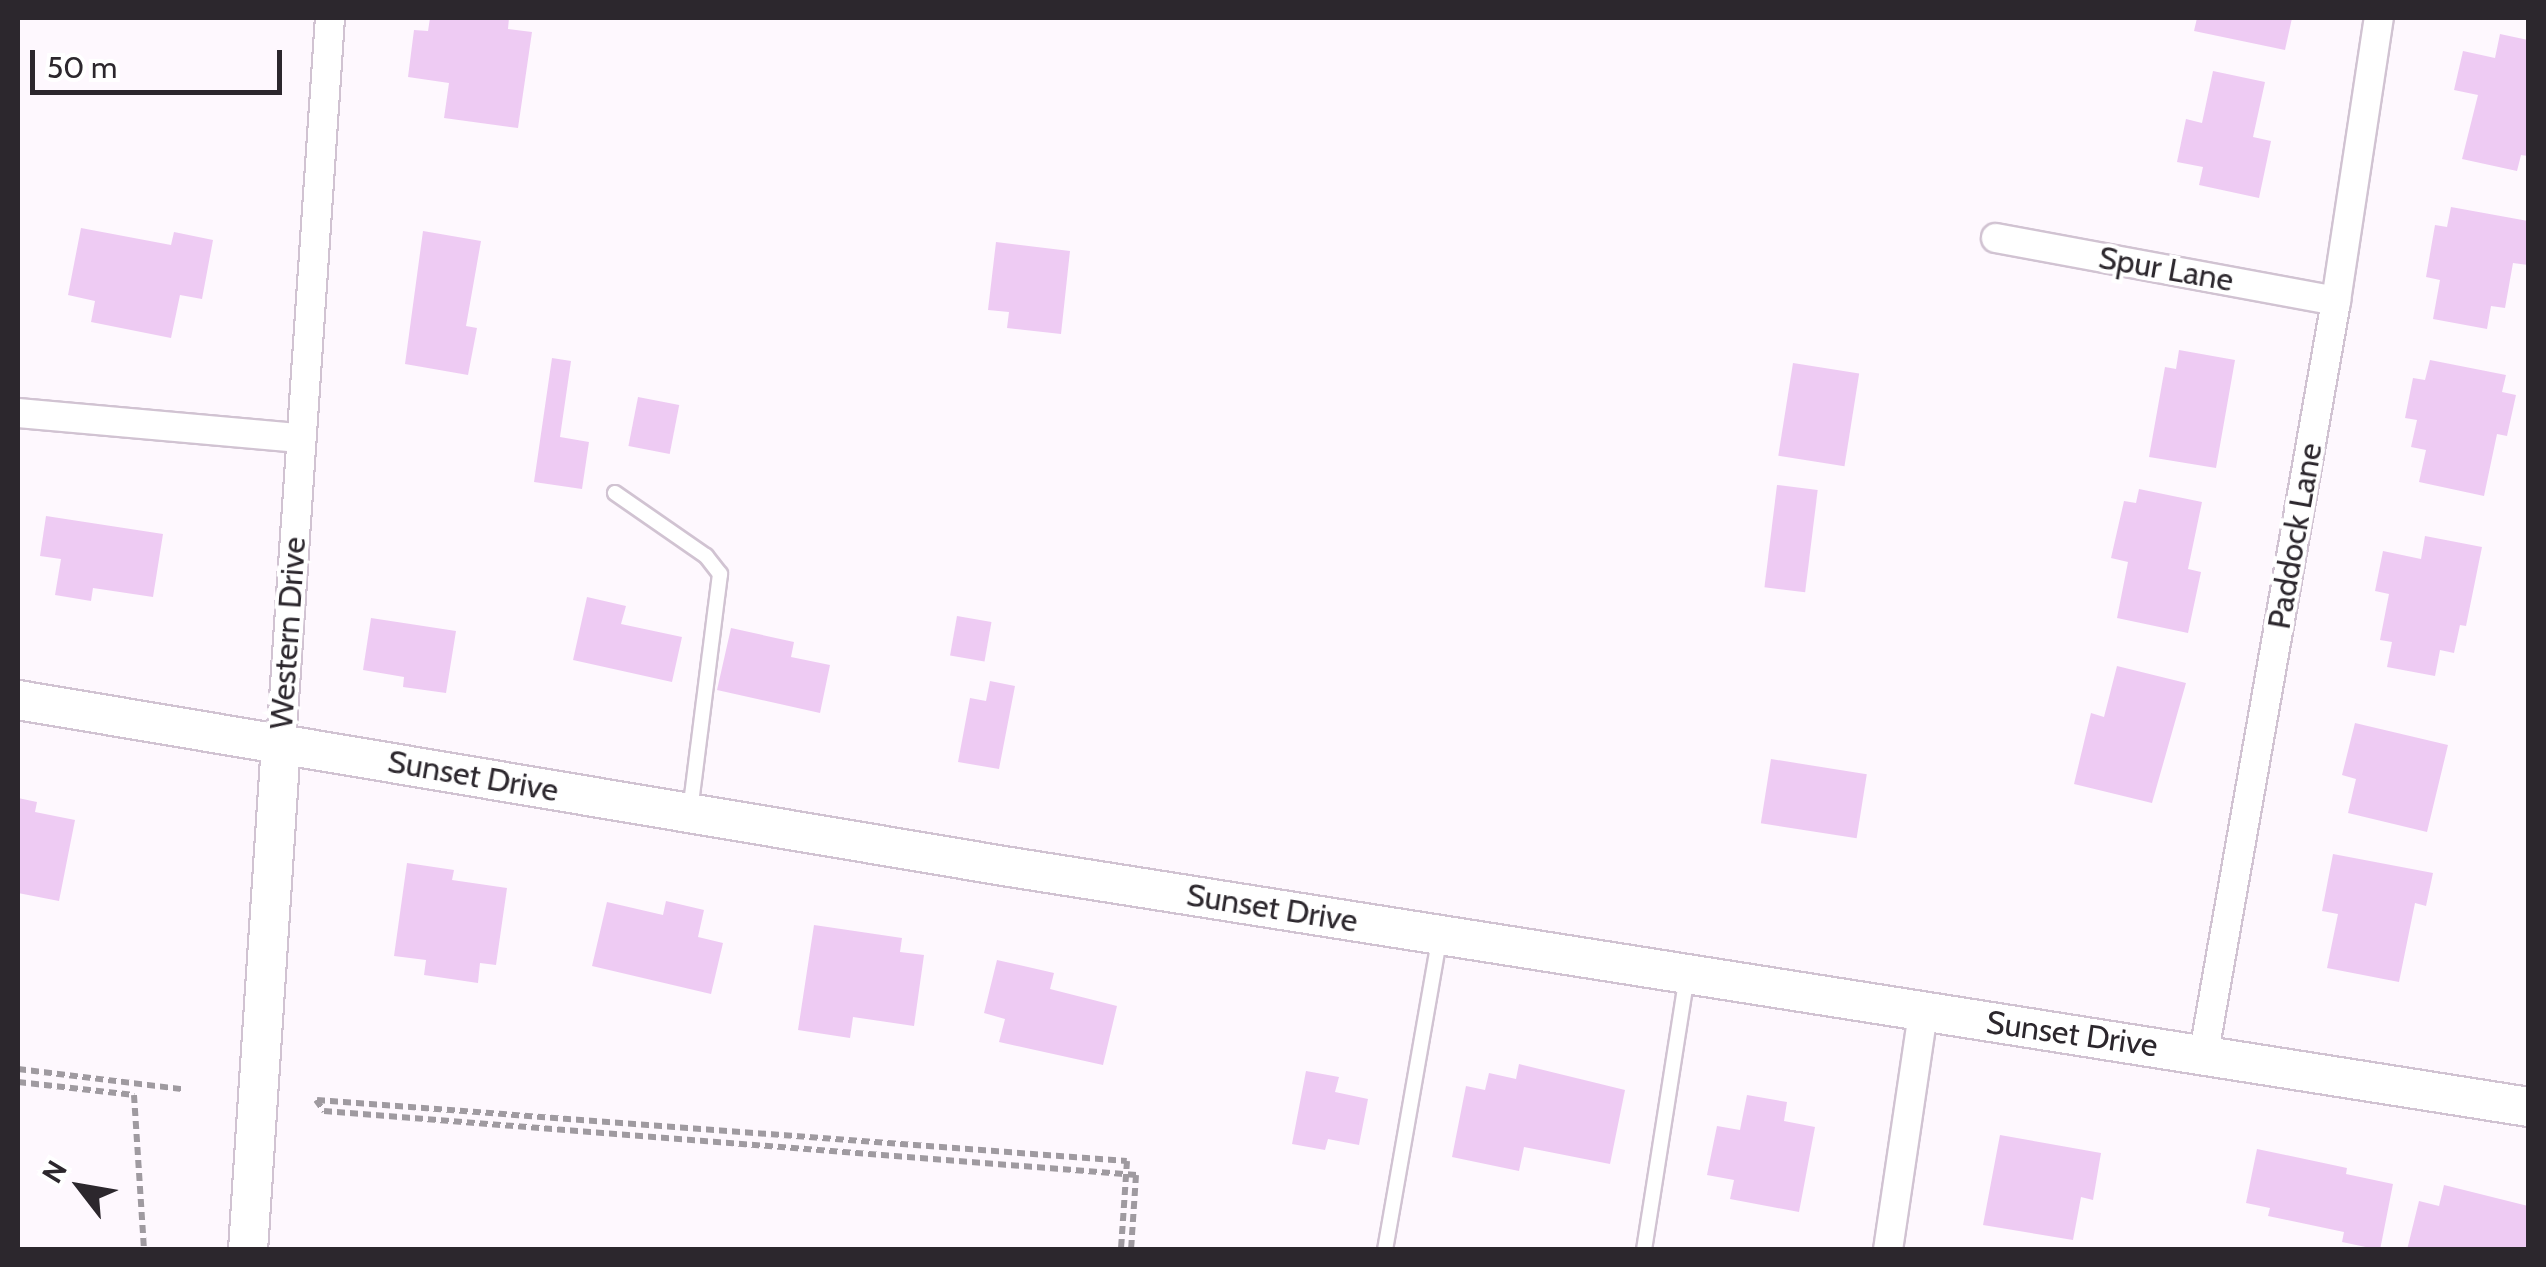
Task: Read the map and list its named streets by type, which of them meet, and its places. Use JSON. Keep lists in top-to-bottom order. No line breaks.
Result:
{"streets":{"main road":["Western Drive","Sunset Drive"],"street":["Spur Lane","Paddock Lane"]},"crossings":[["Spur Lane","Paddock Lane"],["Paddock Lane","Sunset Drive"],["Western Drive","Sunset Drive"]],"scale_bar":"50 m","north":"top left"}
